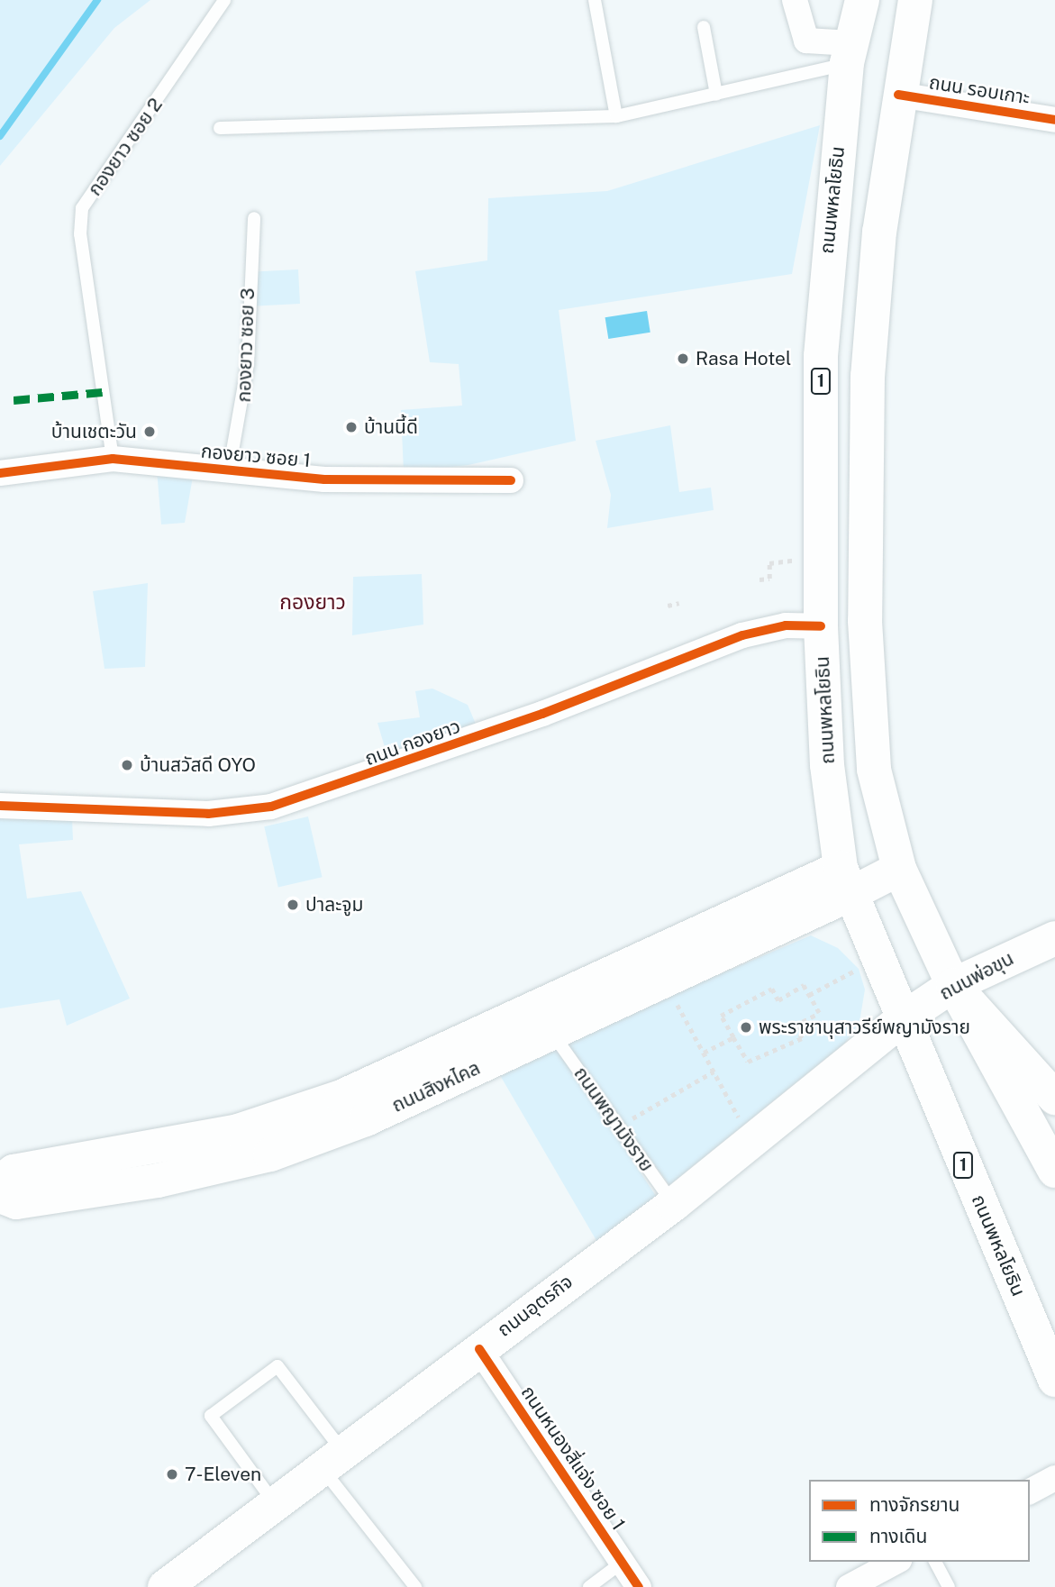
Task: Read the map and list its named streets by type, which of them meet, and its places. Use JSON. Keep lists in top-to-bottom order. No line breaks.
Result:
{"streets":{"main road":["ถนนพหลโยธิน","1","ถนนพ่อขุน","ถนนสิงหไคล","ถนนอุตรกิจ"],"street":["ถนน รอบเกาะ","กองยาว ซอย 1","ถนน กองยาว","ถนนหนองสี่แจ่ง ซอย 1"],"lane":["กองยาว ซอย 2","กองยาว ซอย 3","ถนนพญามังราย"]},"crossings":[["กองยาว ซอย 2","กองยาว ซอย 1"],["ถนนพหลโยธิน","ถนน กองยาว"],["ถนนพหลโยธิน","ถนนพ่อขุน"],["ถนนพหลโยธิน","ถนนสิงหไคล"],["ถนนพหลโยธิน","ถนนอุตรกิจ"],["กองยาว ซอย 3","กองยาว ซอย 1"],["ถนนพ่อขุน","ถนนอุตรกิจ"],["ถนนสิงหไคล","ถนนพญามังราย"],["ถนนพญามังราย","ถนนอุตรกิจ"],["ถนนอุตรกิจ","ถนนหนองสี่แจ่ง ซอย 1"]],"districts":["กองยาว"],"places":["Rasa Hotel","บ้านนี้ดี","บ้านเชตะวัน","บ้านสวัสดี OYO","ปาละจูม","พระราชานุสาวรีย์พญามังราย","7-Eleven"],"legend":["ทางจักรยาน","ทางเดิน"]}
